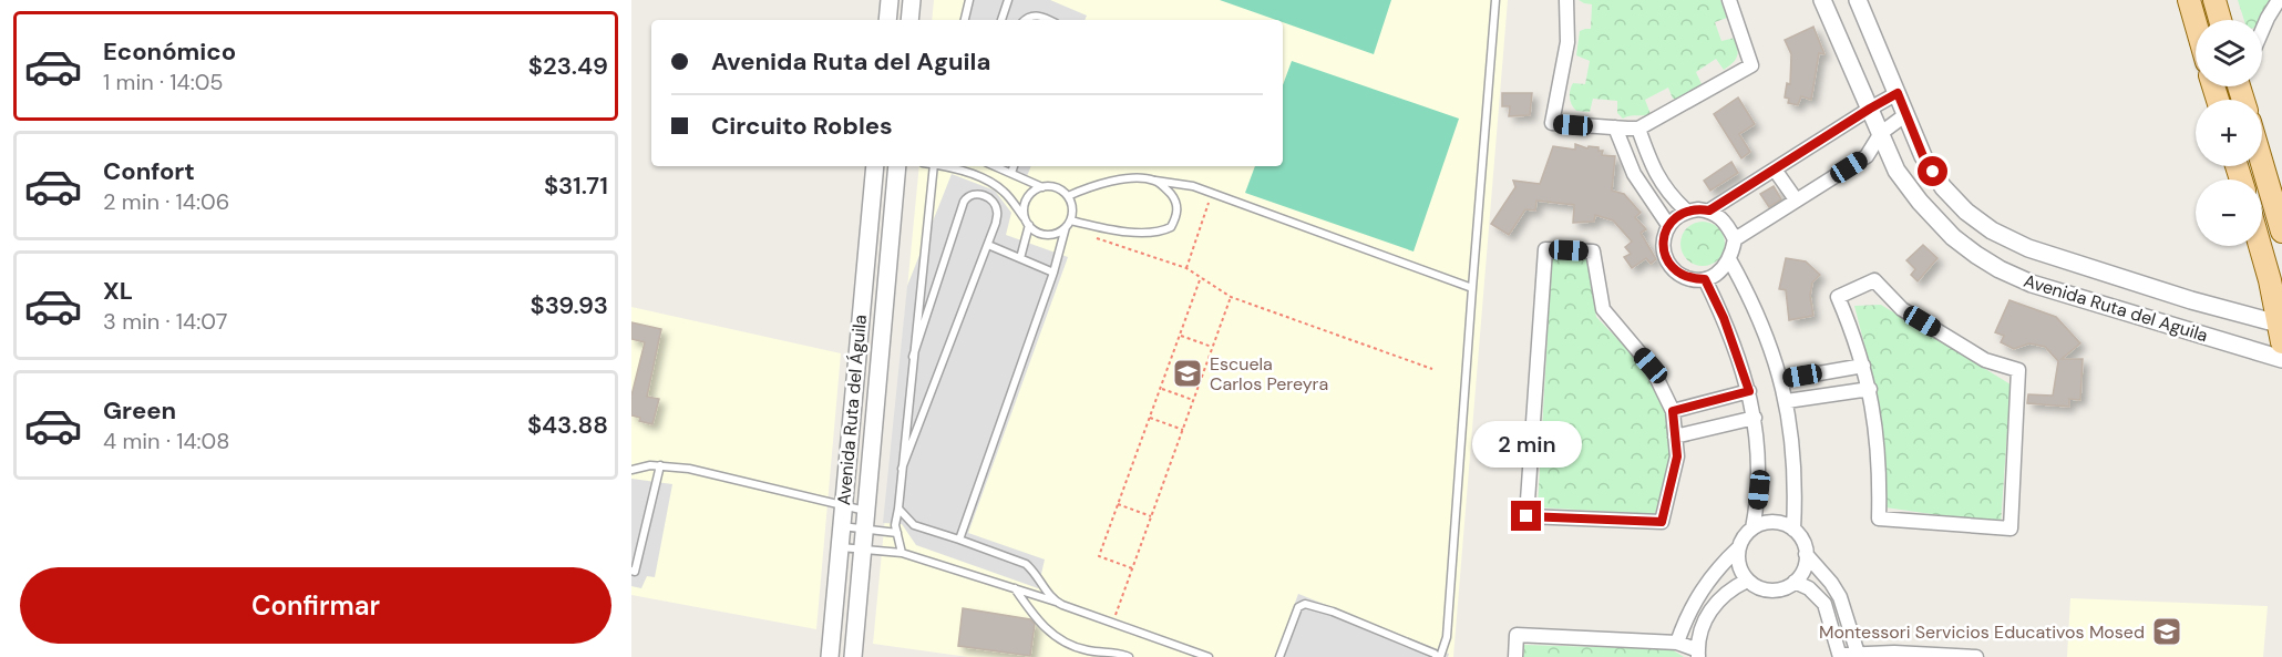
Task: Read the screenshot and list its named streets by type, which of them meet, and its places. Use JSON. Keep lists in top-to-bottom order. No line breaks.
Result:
{"streets":{"street":["Avenida Ruta del Aguila","Avenida Ruta del Águila"]},"places":{"school or university":["Escuela Carlos Pereyra","Montessori Servicios Educativos Mosed"]},"page":{"list":[{"name":"Económico","note":"1 min · 14:05","value":"$23.49"},{"name":"Confort","note":"2 min · 14:06","value":"$31.71"},{"name":"XL","note":"3 min · 14:07","value":"$39.93"},{"name":"Green","note":"4 min · 14:08","value":"$43.88"}],"map_buttons":["+","−"],"banner":["Avenida Ruta del Aguila","Circuito Robles"],"bubble":"2 min","buttons":"Confirmar"}}
